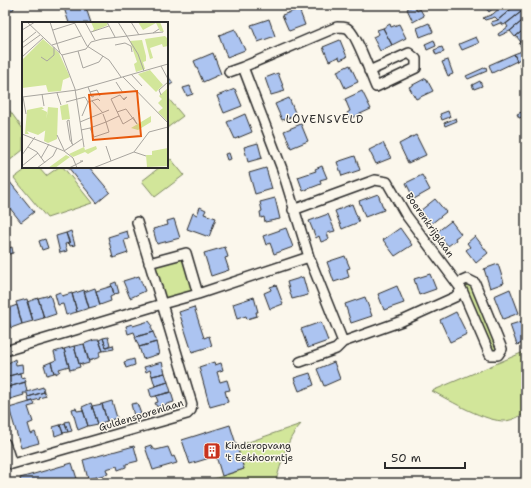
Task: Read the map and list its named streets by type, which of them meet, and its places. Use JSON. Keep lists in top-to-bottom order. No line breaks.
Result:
{"streets":{"street":["Boerenkrijglaan","Guldensporenlaan"]},"districts":["LOVENSVELD"],"places":{"building":["Kinderopvang 't Eekhoorntje"]},"scale_bar":"50 m"}
